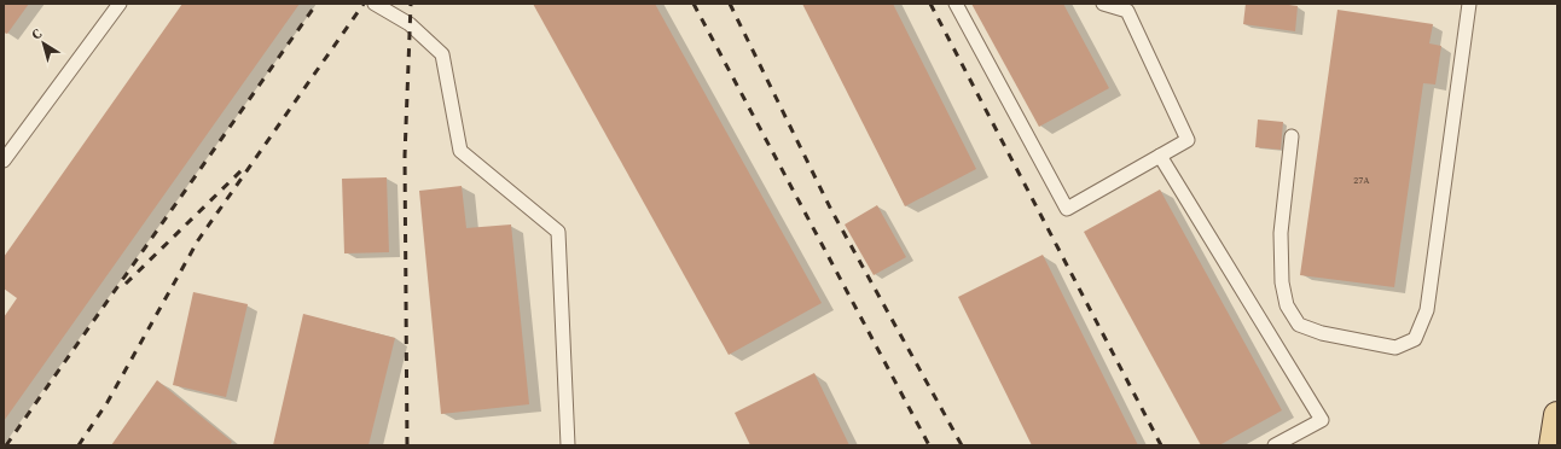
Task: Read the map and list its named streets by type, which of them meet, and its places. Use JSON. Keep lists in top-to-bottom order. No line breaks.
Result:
{"house_numbers":["27А"],"north":"top left"}
